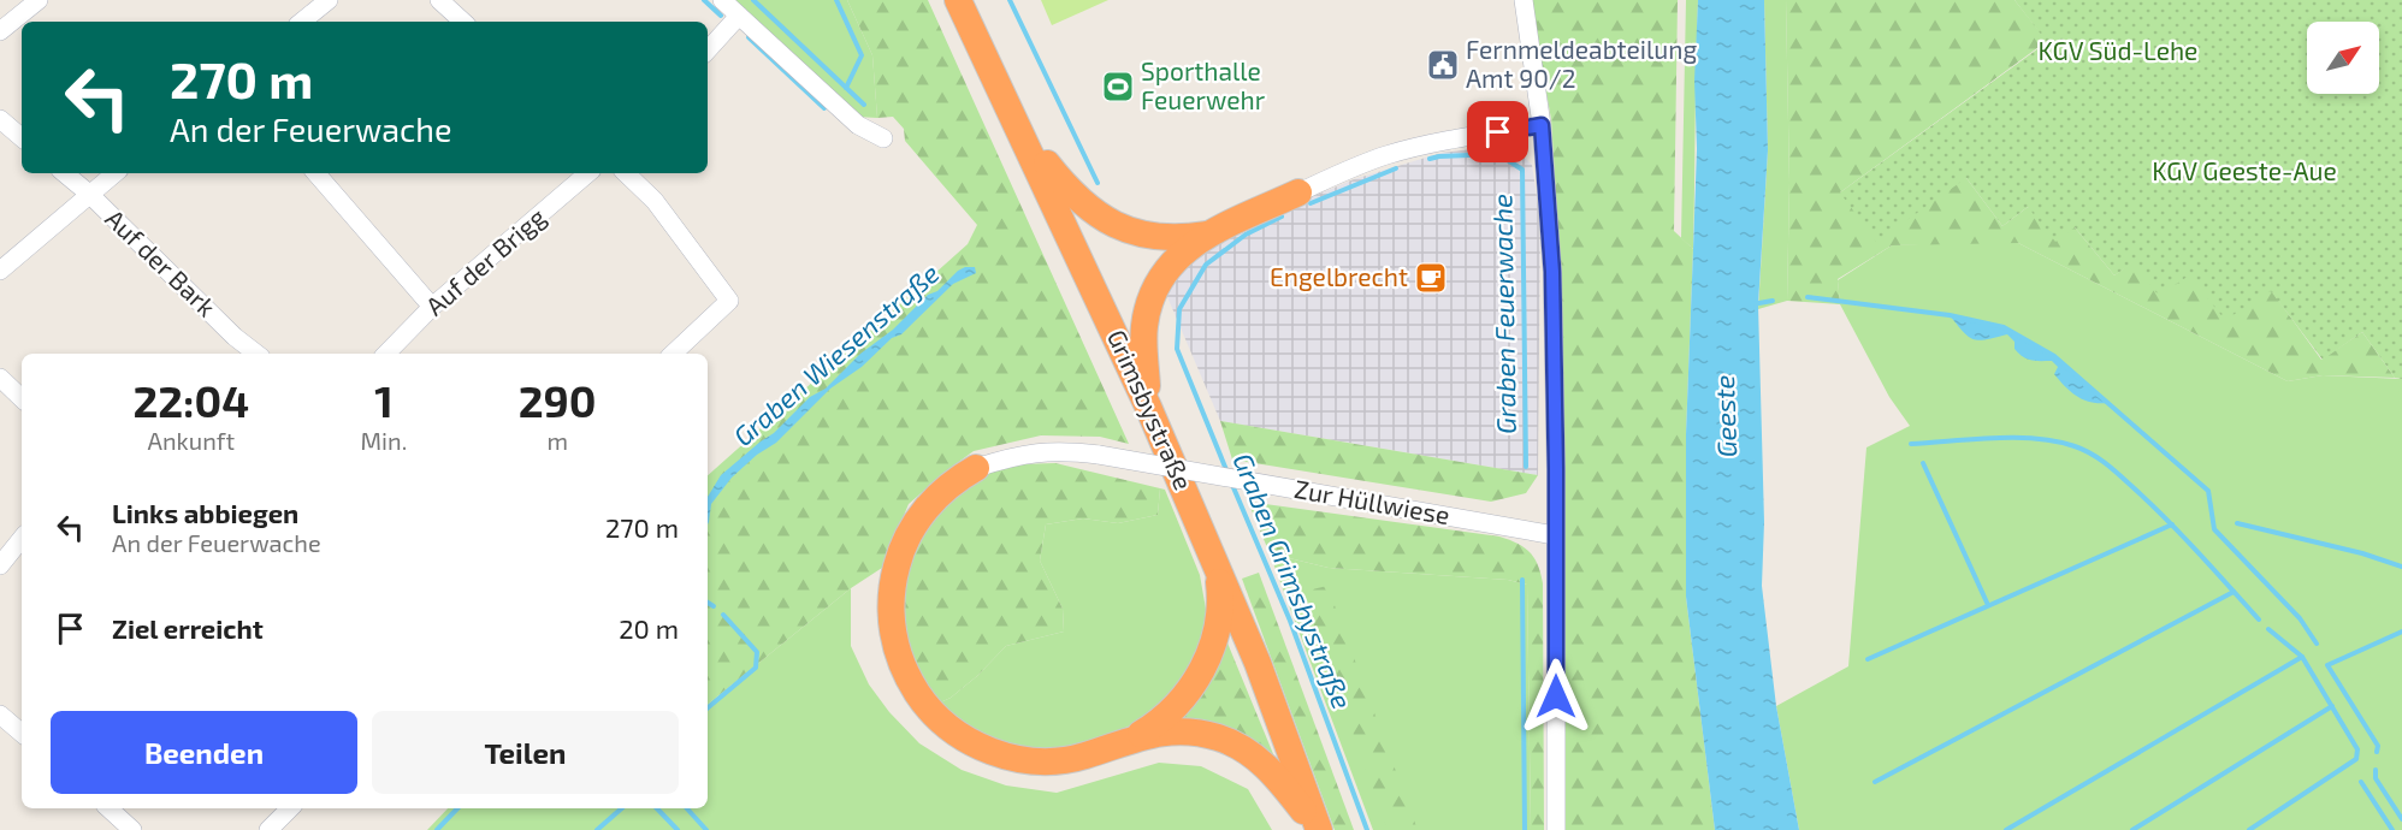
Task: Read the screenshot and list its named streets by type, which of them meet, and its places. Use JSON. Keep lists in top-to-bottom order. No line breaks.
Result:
{"streets":{"highway":["Grimsbystraße"],"street":["Auf der Brigg","Auf der Bark","Zur Hüllwiese"]},"water":["Graben Feuerwache","Graben Wiesenstraße","Geeste","Graben Grimsbystraße"],"parks":["KGV Süd-Lehe","KGV Geeste-Aue"],"places":{"public building":["Fernmeldeabteilung Amt 90/2"],"sports":["Sporthalle Feuerwehr"],"cafe":["Engelbrecht"]},"north":"top right","page":{"turn":["270 m","An der Feuerwache"],"eta":["22:04","Ankunft","1","Min.","290","m"],"list":[{"name":"Links abbiegen","note":"An der Feuerwache","value":"270 m"},{"name":"Ziel erreicht","value":"20 m"}],"buttons":["Beenden","Teilen"]}}
